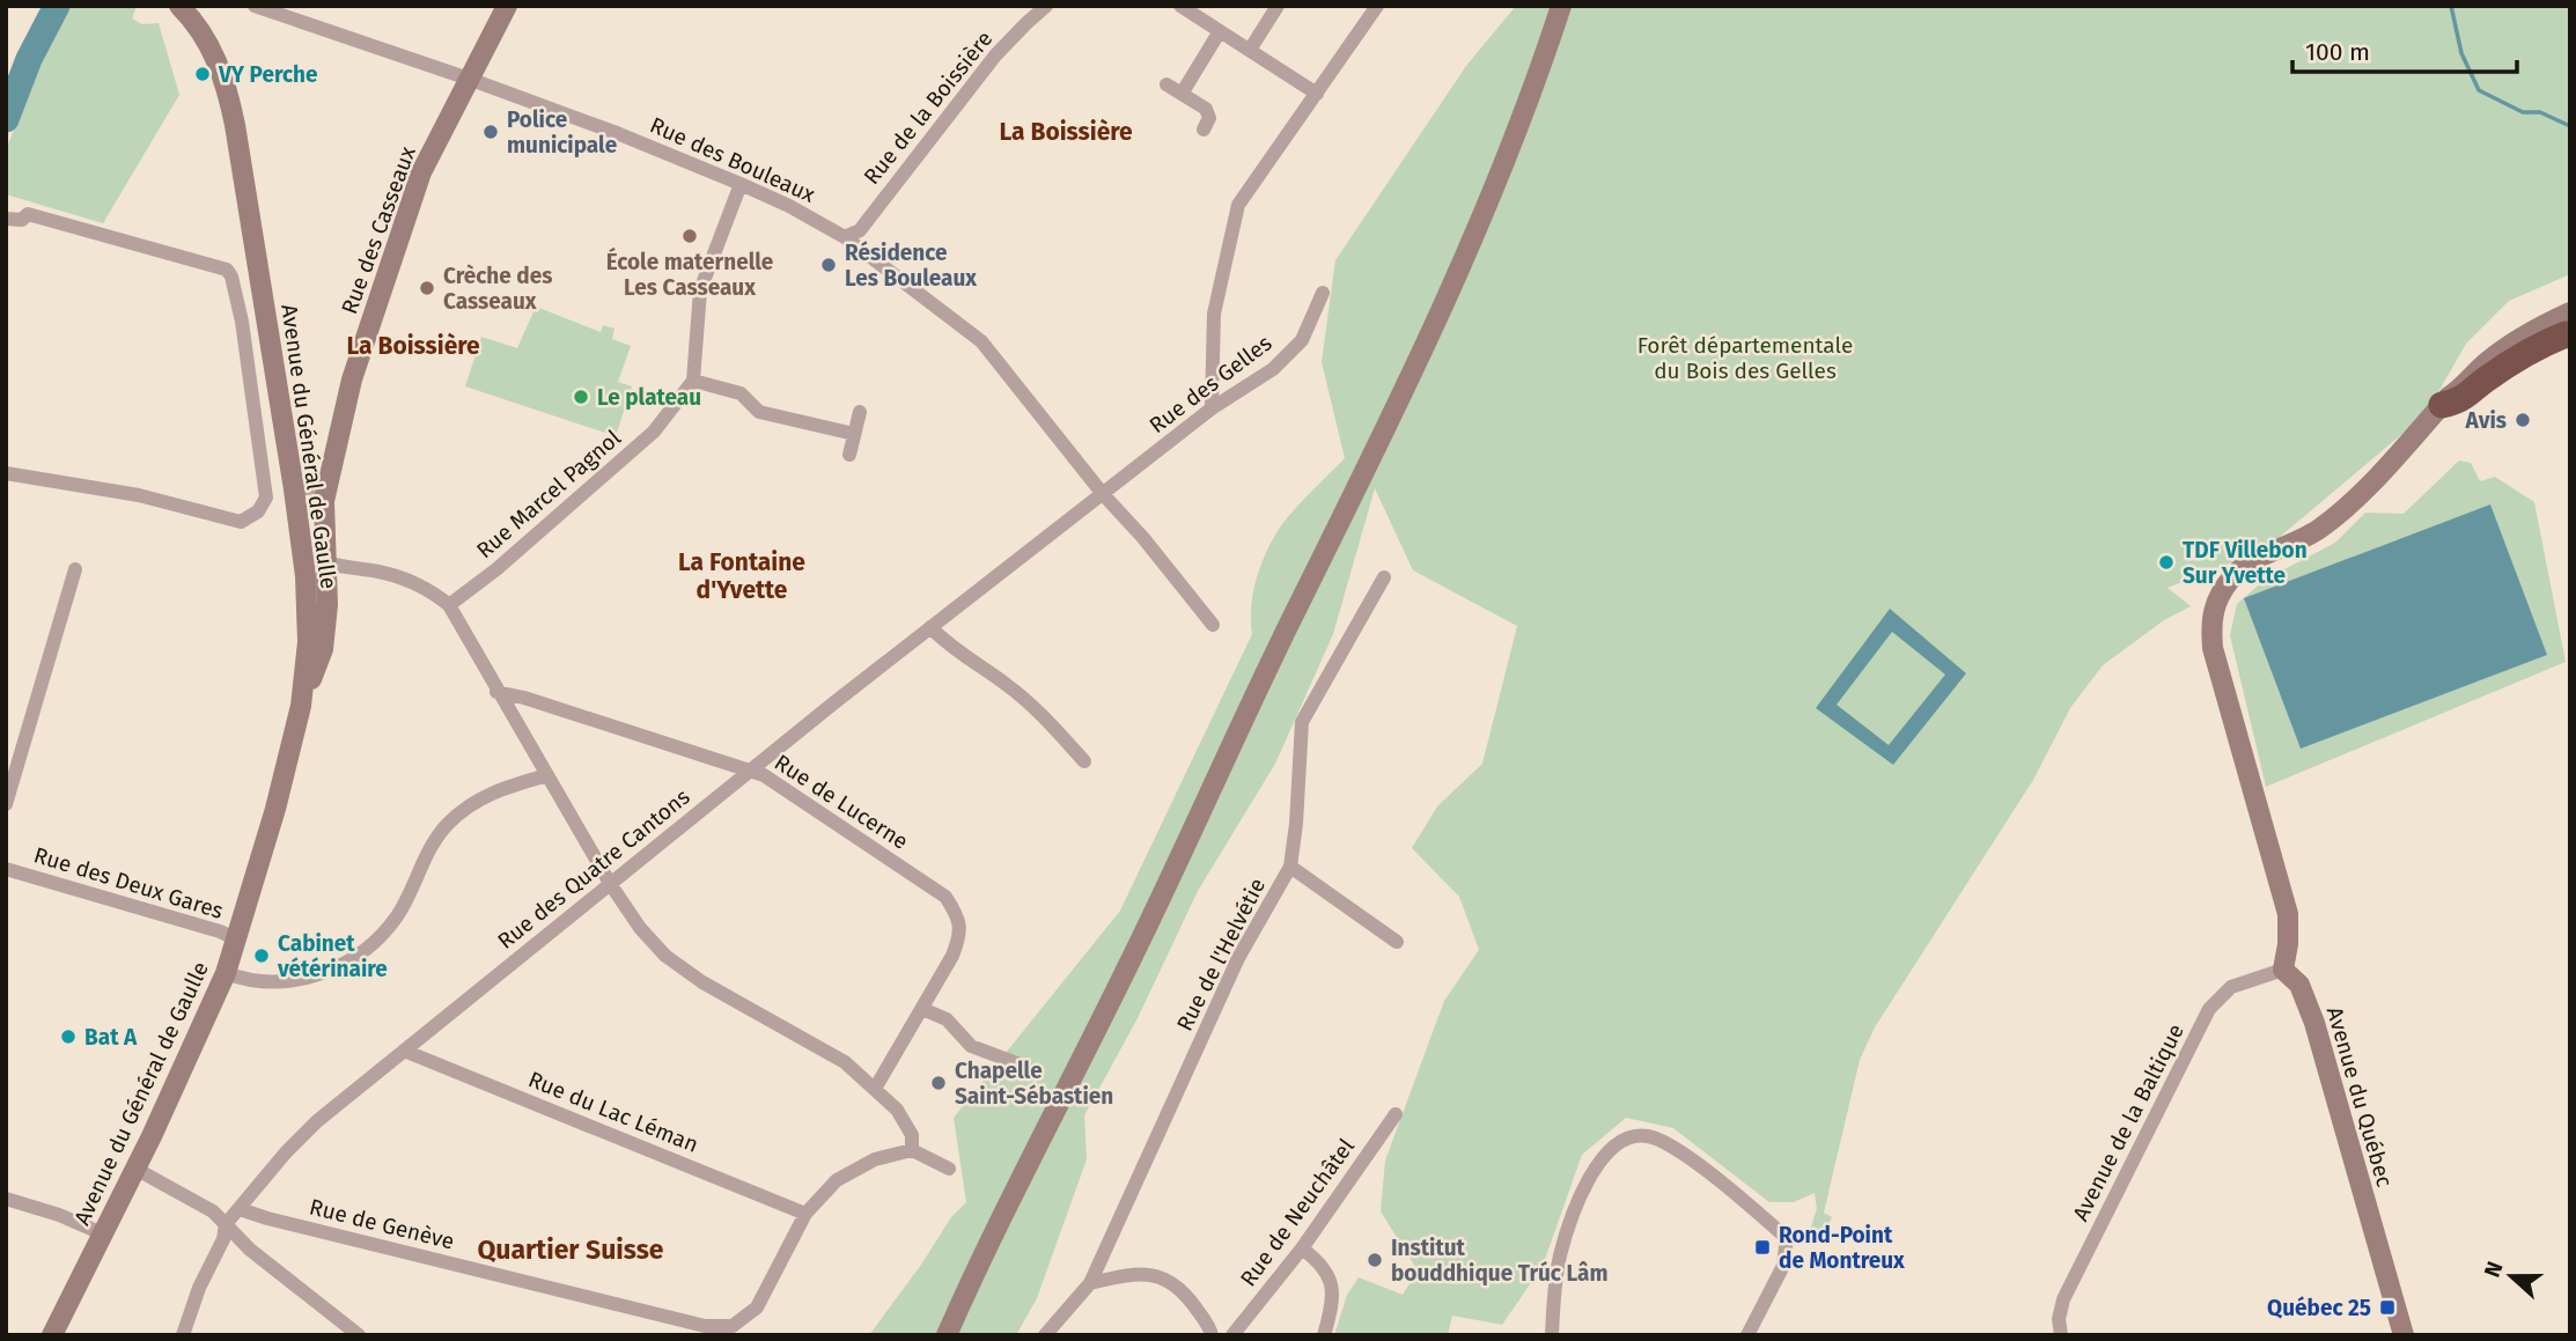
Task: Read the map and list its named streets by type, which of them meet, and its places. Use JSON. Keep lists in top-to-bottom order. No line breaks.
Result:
{"streets":{"main road":["Rue des Casseaux","Avenue du Général de Gaulle","Avenue du Québec"],"street":["Rue de la Boissière","Rue des Bouleaux","Rue des Gelles","Rue Marcel Pagnol","Rue de Lucerne","Rue des Quatre Cantons","Rue des Deux Gares","Rue de l'Helvétie","Rue du Lac Léman","Avenue de la Baltique","Rue de Neuchâtel","Rue de Genève"]},"crossings":[["Rue de la Boissière","Rue des Bouleaux"],["Rue des Bouleaux","Rue des Casseaux"],["Rue des Bouleaux","Rue des Gelles"],["Rue des Bouleaux","Rue des Quatre Cantons"],["Rue des Casseaux","Avenue du Général de Gaulle"],["Rue des Gelles","Rue des Quatre Cantons"],["Avenue du Général de Gaulle","Rue des Deux Gares"],["Rue de Lucerne","Rue des Quatre Cantons"],["Rue des Quatre Cantons","Rue du Lac Léman"],["Rue des Quatre Cantons","Rue de Genève"],["Avenue du Québec","Avenue de la Baltique"]],"districts":["La Boissière","La Boissière","La Fontaine d'Yvette","Quartier Suisse"],"parks":["Forêt départementale du Bois des Gelles"],"places":{"other":["VY Perche","Police municipale","École maternelle Les Casseaux","Résidence Les Bouleaux","Crèche des Casseaux","Le plateau","Avis","TDF Villebon Sur Yvette","Cabinet vétérinaire","Bat A","Chapelle Saint-Sébastien","Institut bouddhique Trúc Lâm"],"transit":["Rond-Point de Montreux","Québec 25"]},"scale_bar":"100 m","north":"left"}
